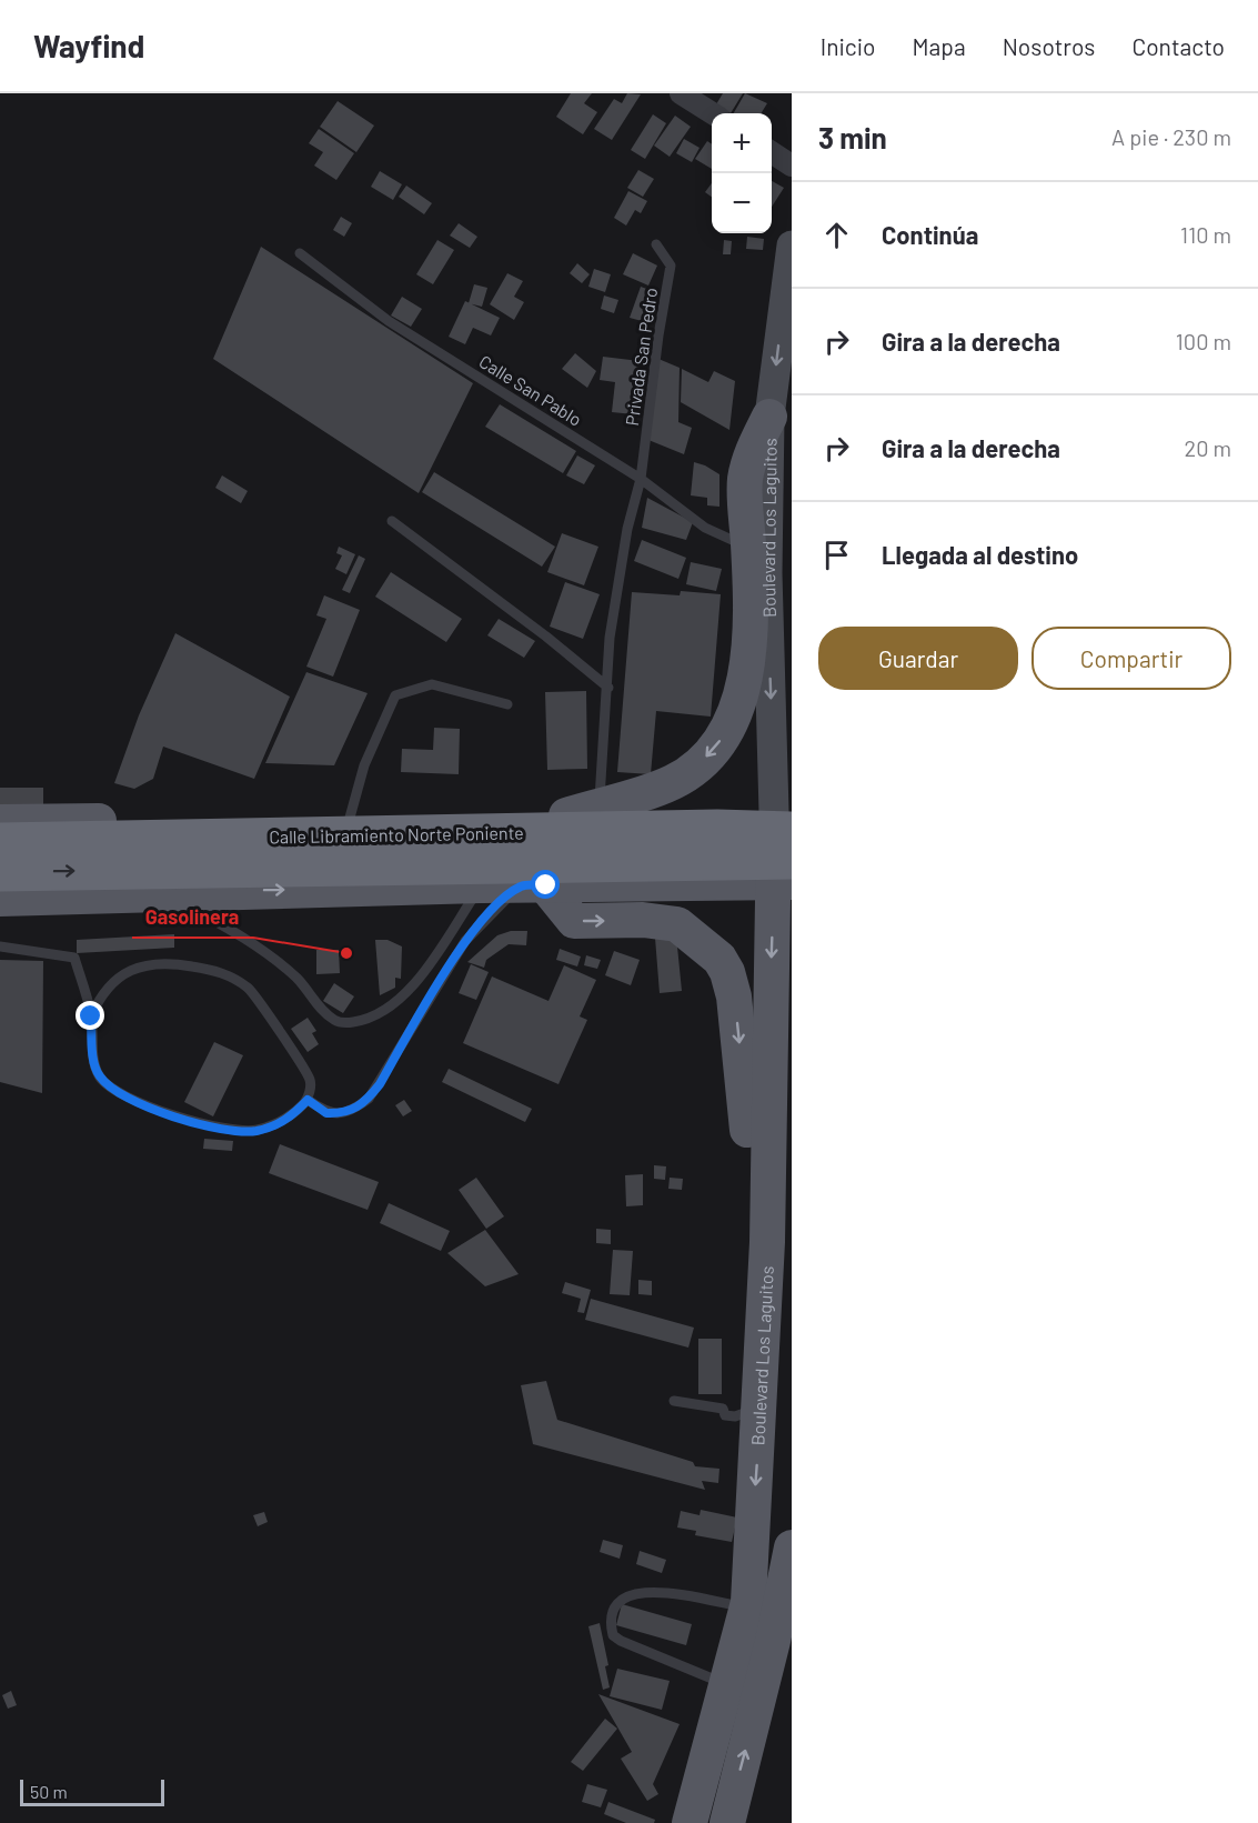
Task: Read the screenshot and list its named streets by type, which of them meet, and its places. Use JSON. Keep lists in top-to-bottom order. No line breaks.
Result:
{"streets":{"highway":["Calle Libramiento Norte Poniente"],"main road":["Boulevard Los Laguitos"],"lane":["Privada San Pedro","Calle San Pablo"]},"crossings":[["Privada San Pedro","Calle San Pablo"],["Boulevard Los Laguitos","Calle Libramiento Norte Poniente"]],"places":["Gasolinera"],"scale_bar":"50 m","page":{"header":"Wayfind","nav":["Inicio","Mapa","Nosotros","Contacto"],"heading":["3 min","A pie · 230 m"],"map_buttons":["+","−"],"list":[["Continúa","110 m"],["Gira a la derecha","100 m"],["Gira a la derecha","20 m"],"Llegada al destino"],"buttons":["Guardar","Compartir"],"scale":"50 m"}}
